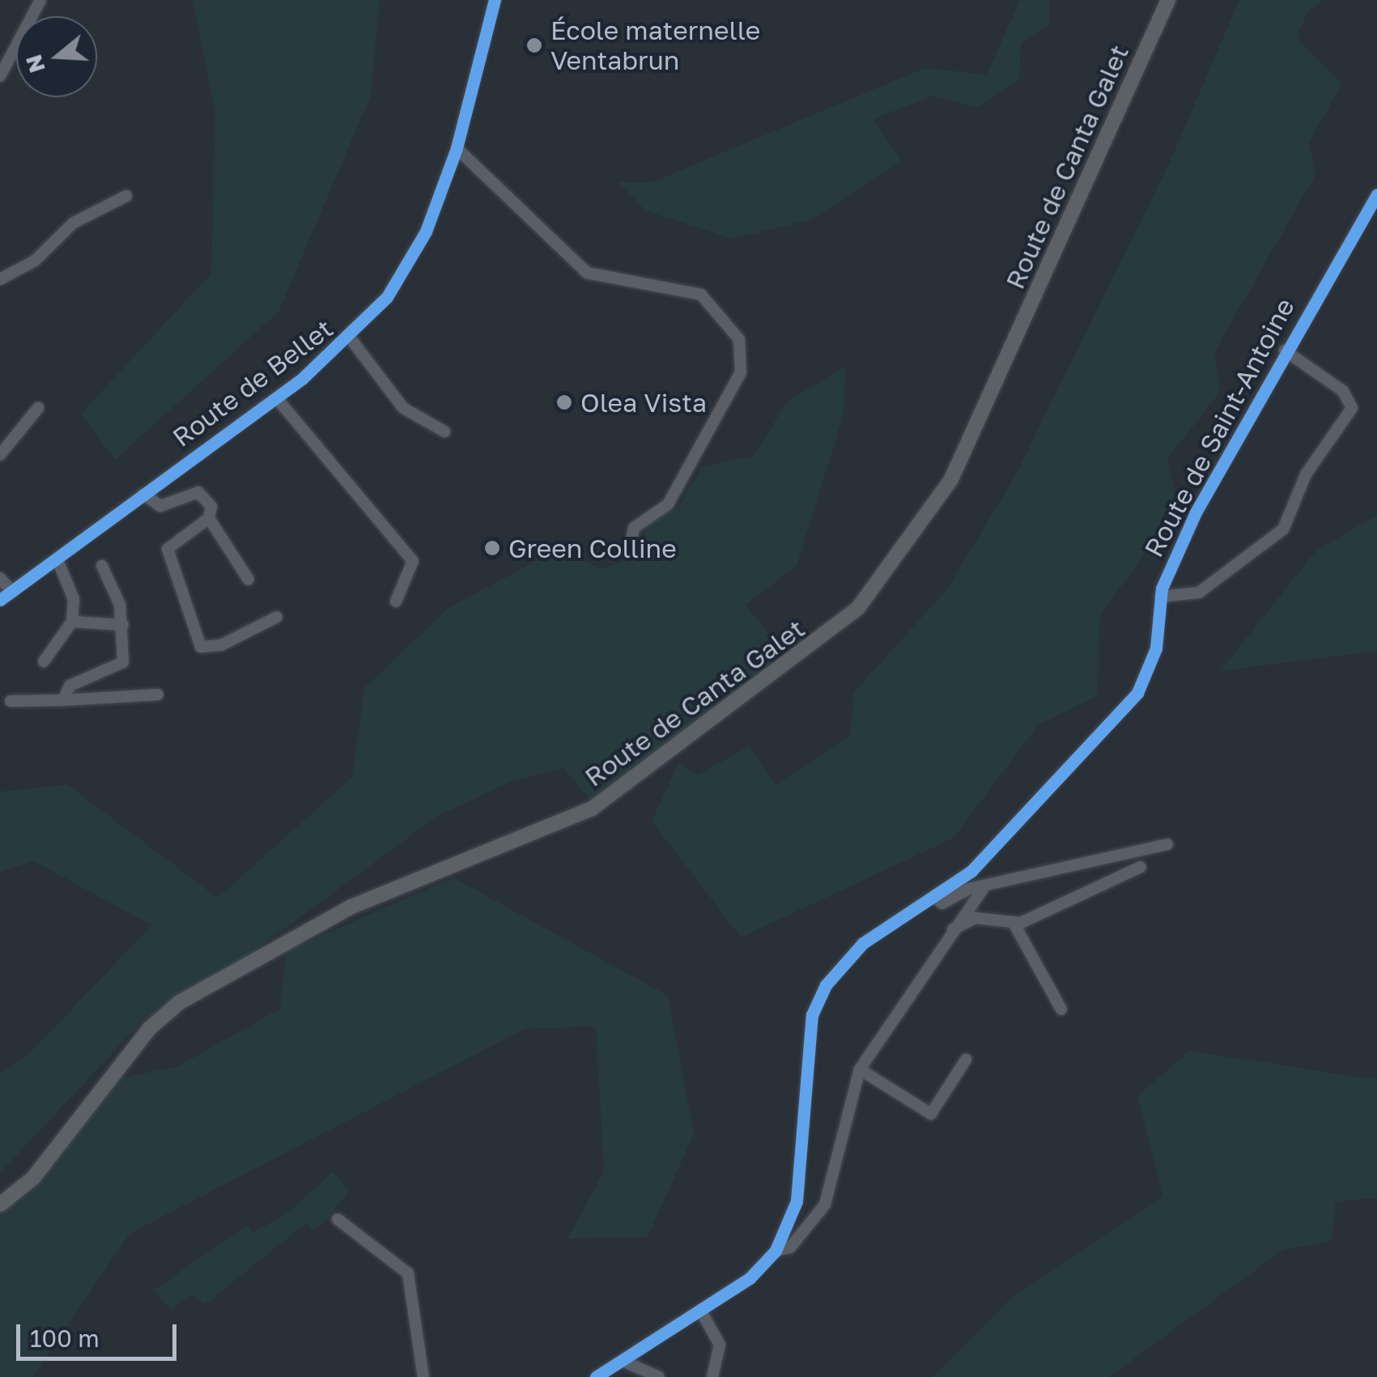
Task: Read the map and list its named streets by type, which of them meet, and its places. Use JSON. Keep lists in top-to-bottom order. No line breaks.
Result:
{"streets":{"main road":["Route de Canta Galet"],"street":["Route de Bellet","Route de Saint-Antoine"]},"places":["École maternelle Ventabrun","Olea Vista","Green Colline"],"scale_bar":"100 m","north":"left"}
